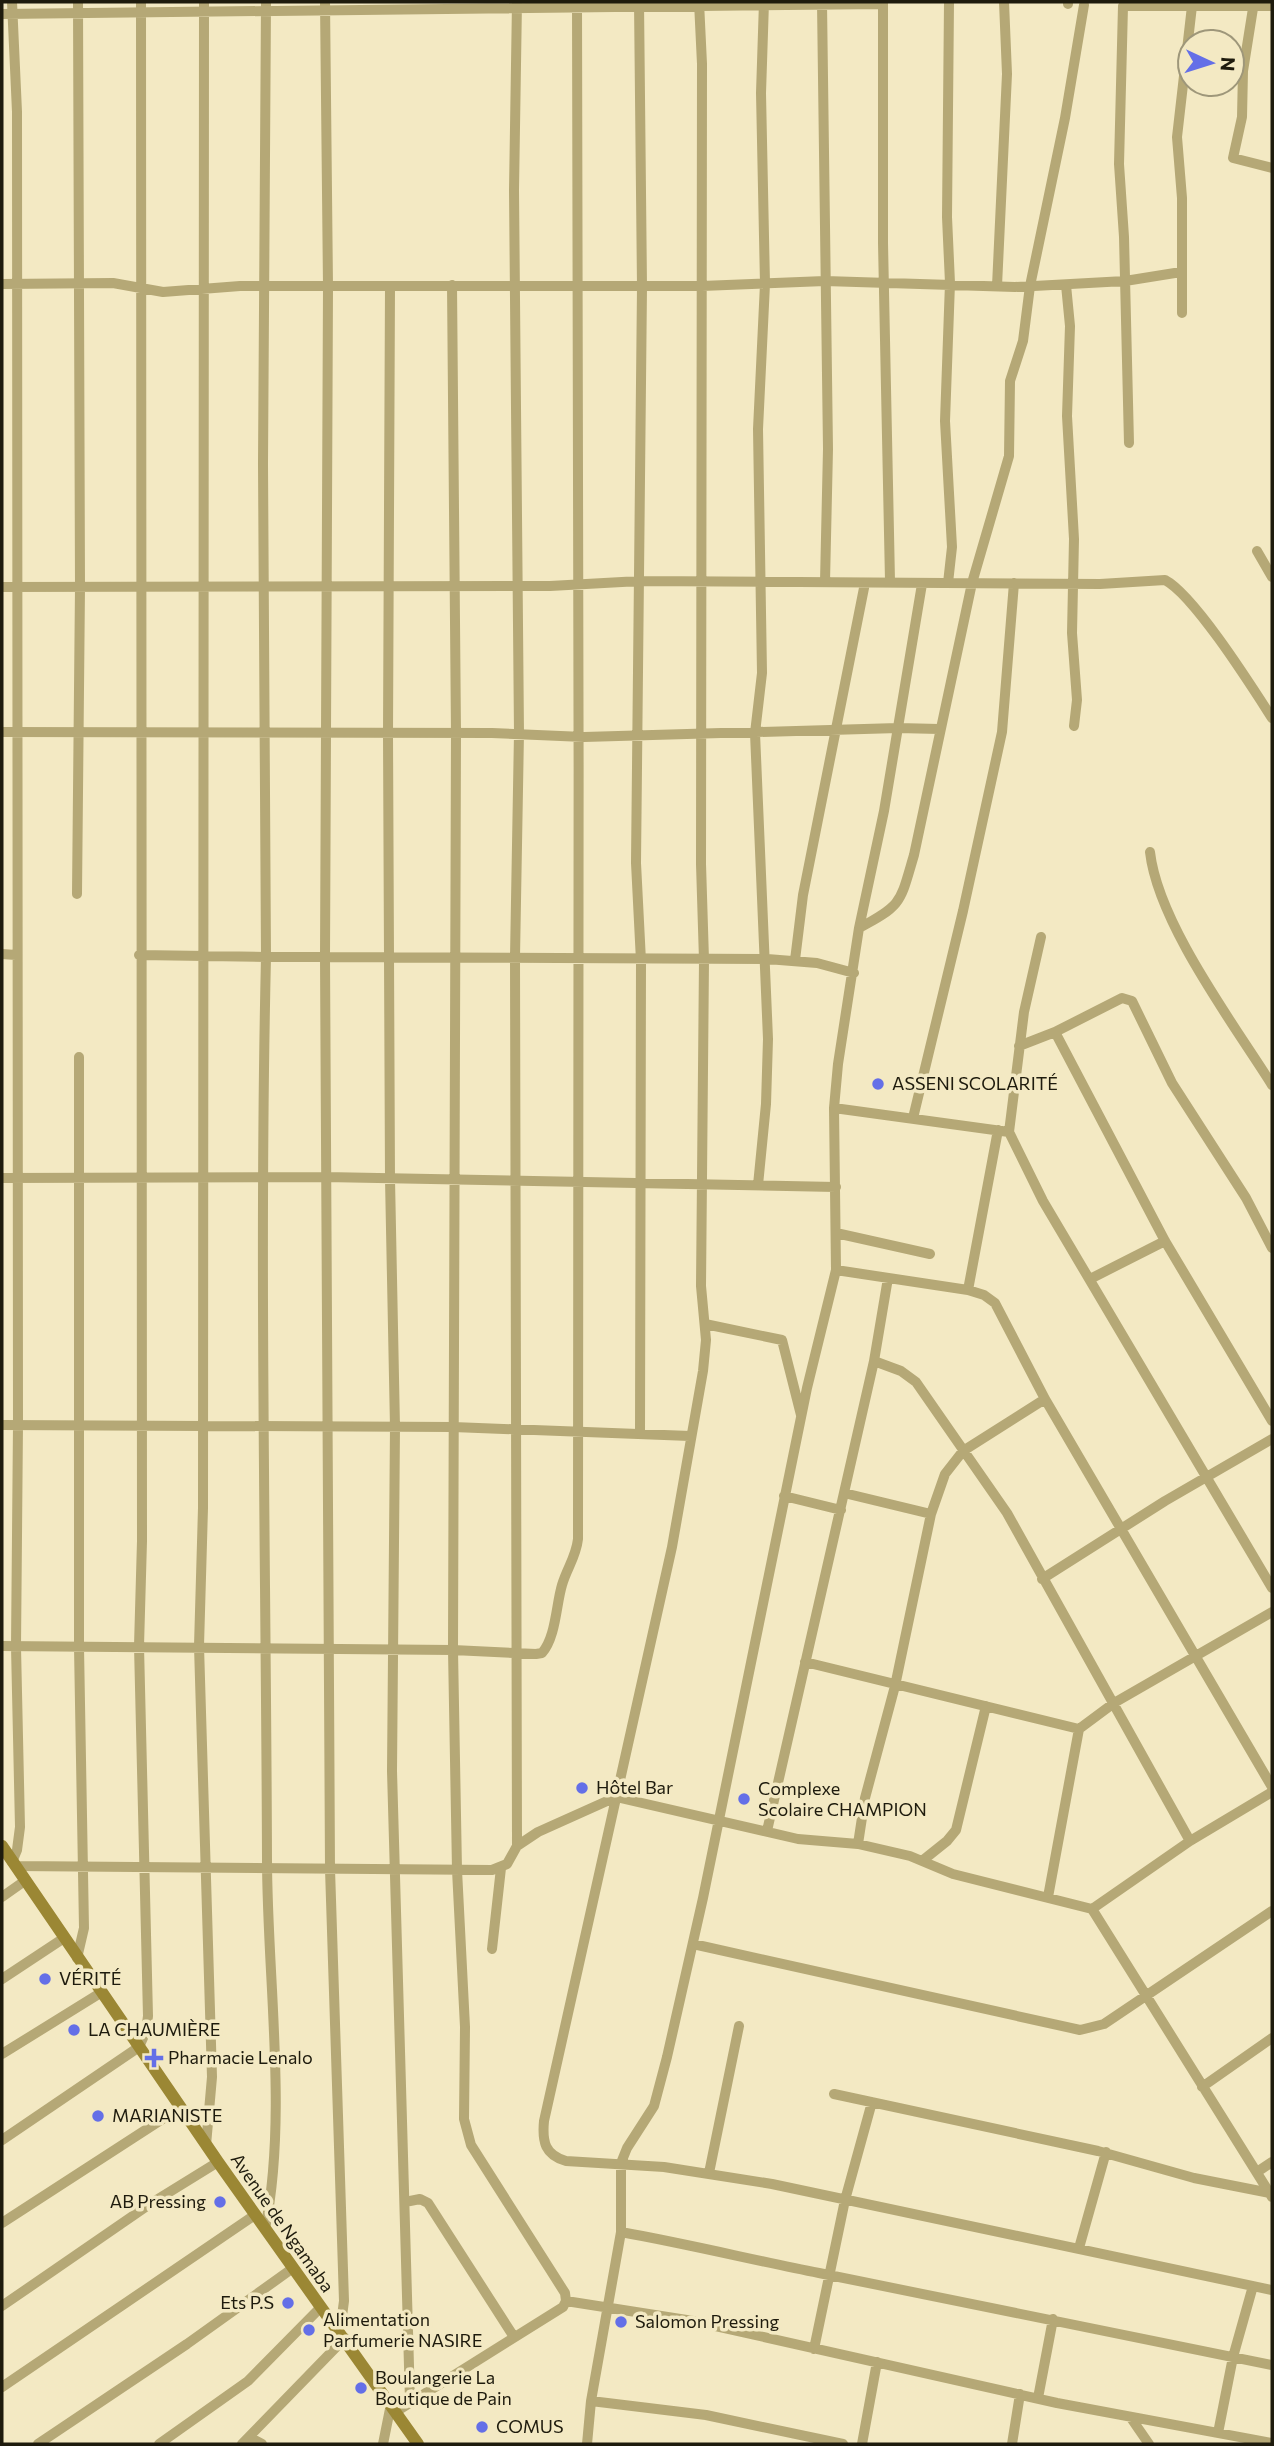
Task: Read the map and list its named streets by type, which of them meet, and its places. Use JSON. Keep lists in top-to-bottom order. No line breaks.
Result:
{"streets":{"main road":["Avenue de Ngamaba"]},"places":{"other":["ASSENI SCOLARITÉ","Hôtel Bar","Complexe Scolaire CHAMPION","VÉRITÉ","LA CHAUMIÈRE","MARIANISTE","AB Pressing","Ets P.S","Salomon Pressing","Alimentation Parfumerie NASIRE","Boulangerie La Boutique de Pain","COMUS"],"health":["Pharmacie Lenalo"]},"north":"right"}
